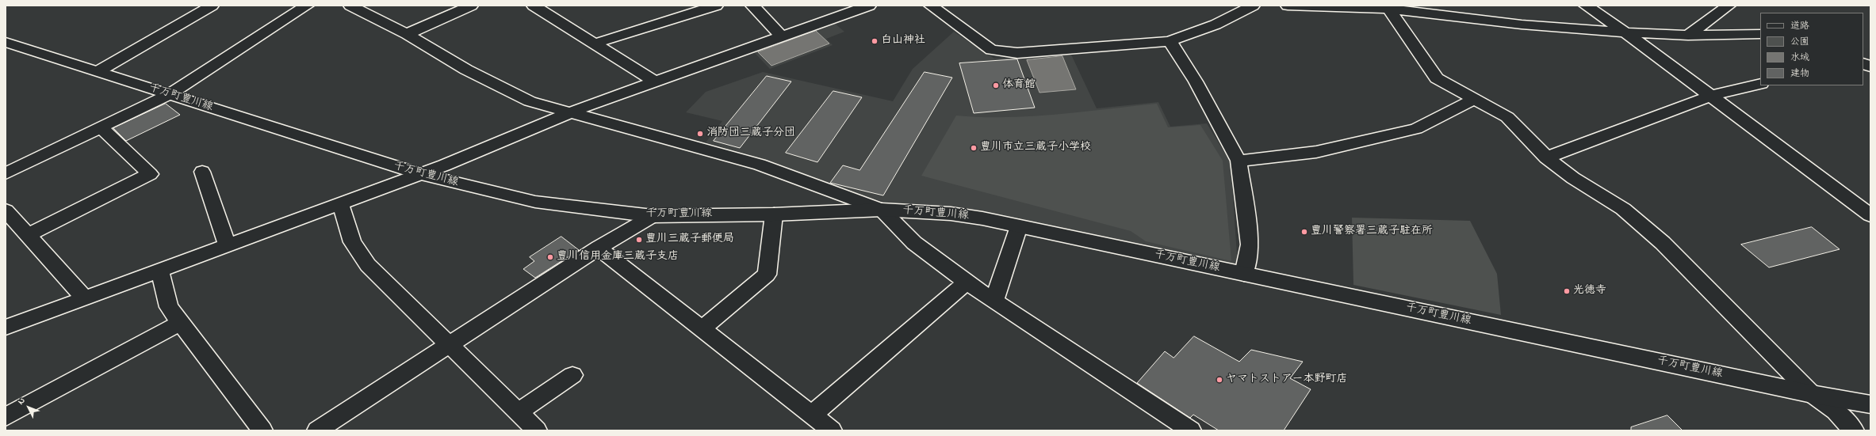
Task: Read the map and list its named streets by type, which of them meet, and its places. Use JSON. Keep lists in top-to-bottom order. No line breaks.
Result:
{"streets":{"street":["千万町豊川線"]},"places":["白山神社","体育館","消防団三蔵子分団","豊川市立三蔵子小学校","豊川警察署三蔵子駐在所","豊川三蔵子郵便局","豊川信用金庫三蔵子支店","光徳寺","ヤマトストアー本野町店"],"legend":["道路","公園","水域","建物"],"north":"top left"}
